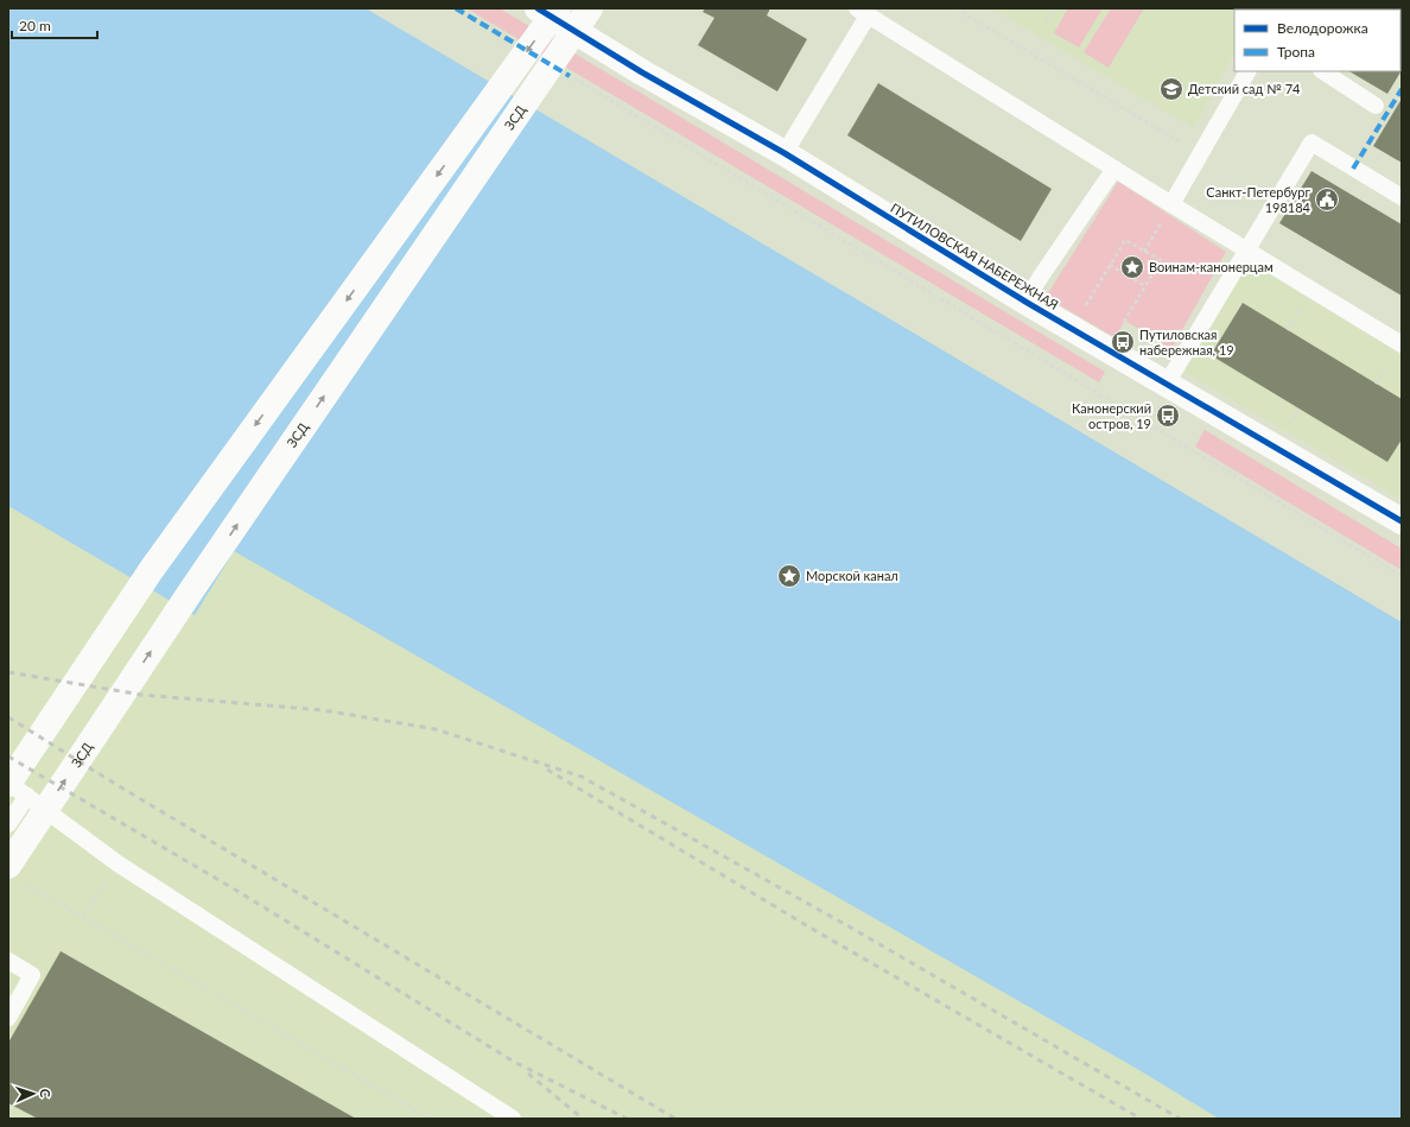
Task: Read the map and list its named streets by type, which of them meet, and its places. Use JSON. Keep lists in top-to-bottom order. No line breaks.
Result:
{"streets":{"main road":["ЗСД","ПУТИЛОВСКАЯ НАБЕРЕЖНАЯ"]},"places":{"school or university":["Детский сад № 74"],"public building":["Санкт-Петербург 198184"],"place":["Воинам-канонерцам","Морской канал"],"bus stop":["Путиловская набережная, 19","Канонерский остров, 19"]},"legend":["Велодорожка","Тропа"],"scale_bar":"20 m","north":"right"}
